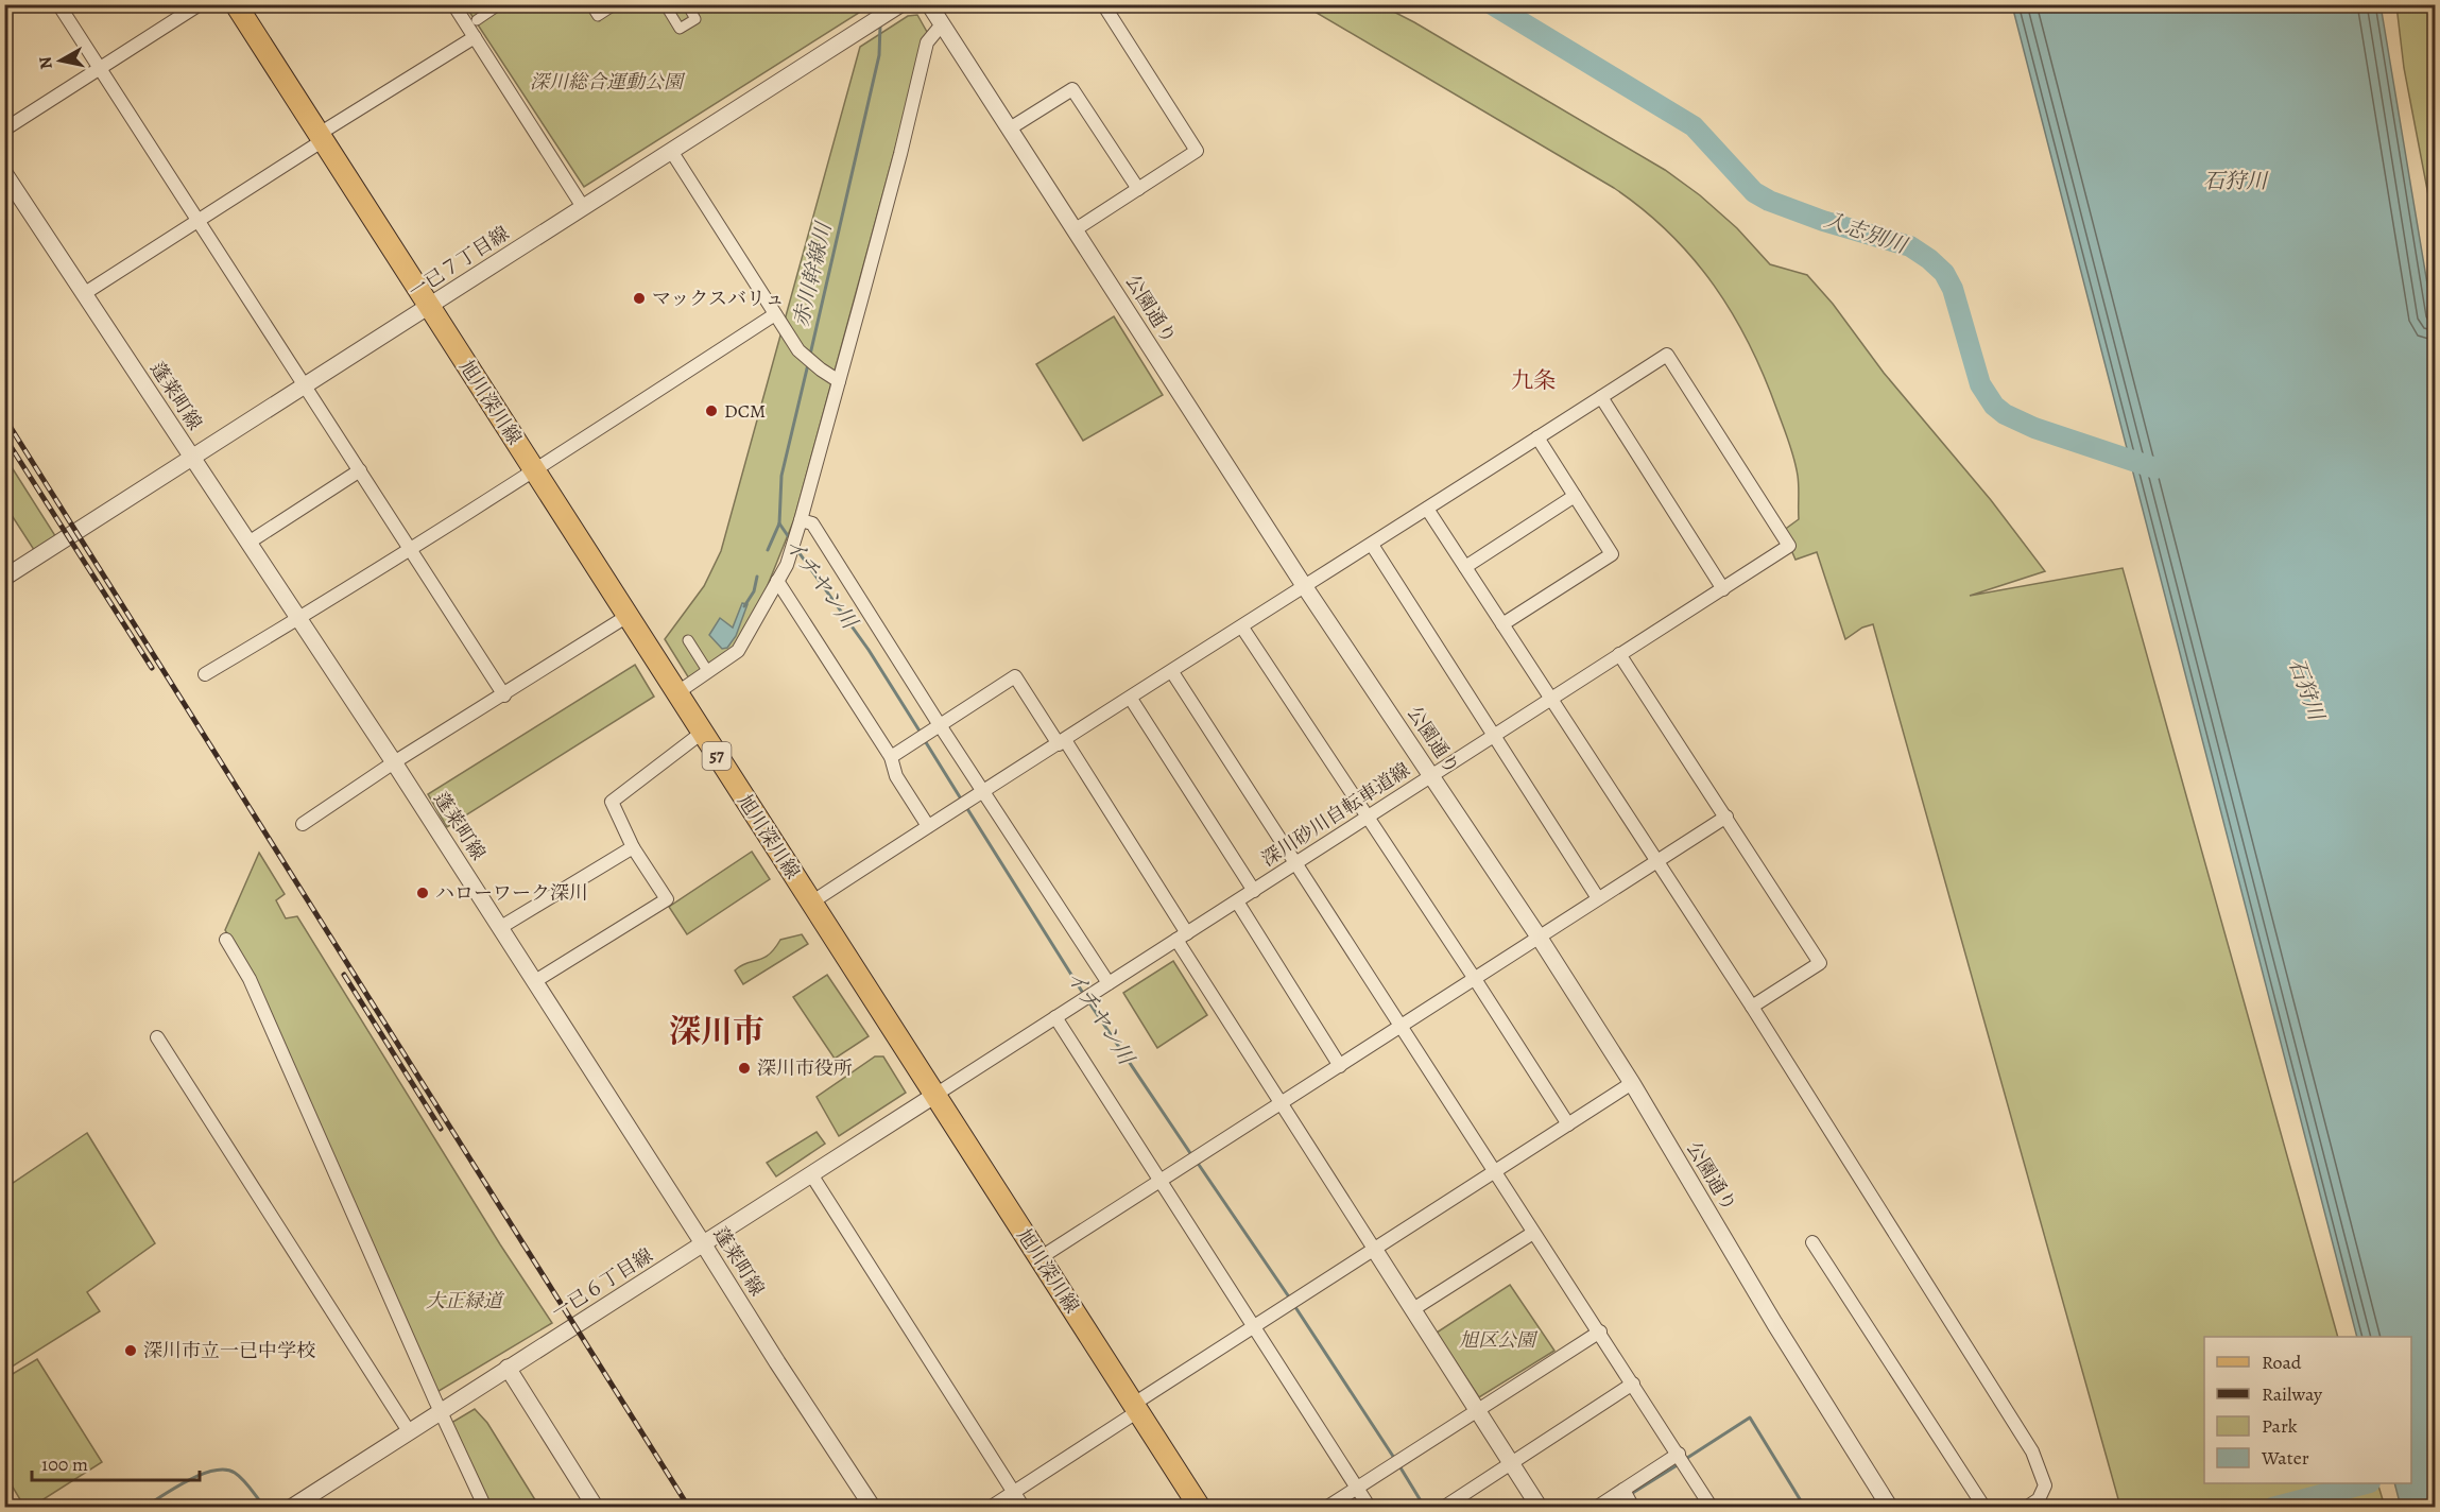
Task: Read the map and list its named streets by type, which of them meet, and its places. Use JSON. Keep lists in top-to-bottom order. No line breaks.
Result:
{"streets":{"main road":["旭川深川線","57"],"street":["一已７丁目線","公園通り","蓬莱町線","深川砂川自転車道線","一已６丁目線"]},"crossings":[["一已７丁目線","蓬莱町線"],["一已７丁目線","旭川深川線"],["公園通り","深川砂川自転車道線"],["蓬莱町線","一已６丁目線"],["旭川深川線","深川砂川自転車道線"],["旭川深川線","一已６丁目線"],["深川砂川自転車道線","一已６丁目線"]],"districts":["九条","深川市"],"water":["石狩川","入志別川","赤川幹線川","イチヤン川"],"parks":["深川総合運動公園","大正緑道","旭区公園"],"places":["マックスバリュ","DCM","ハローワーク深川","深川市役所","深川市立一已中学校"],"legend":["Road","Railway","Park","Water"],"scale_bar":"100 m","north":"left"}
